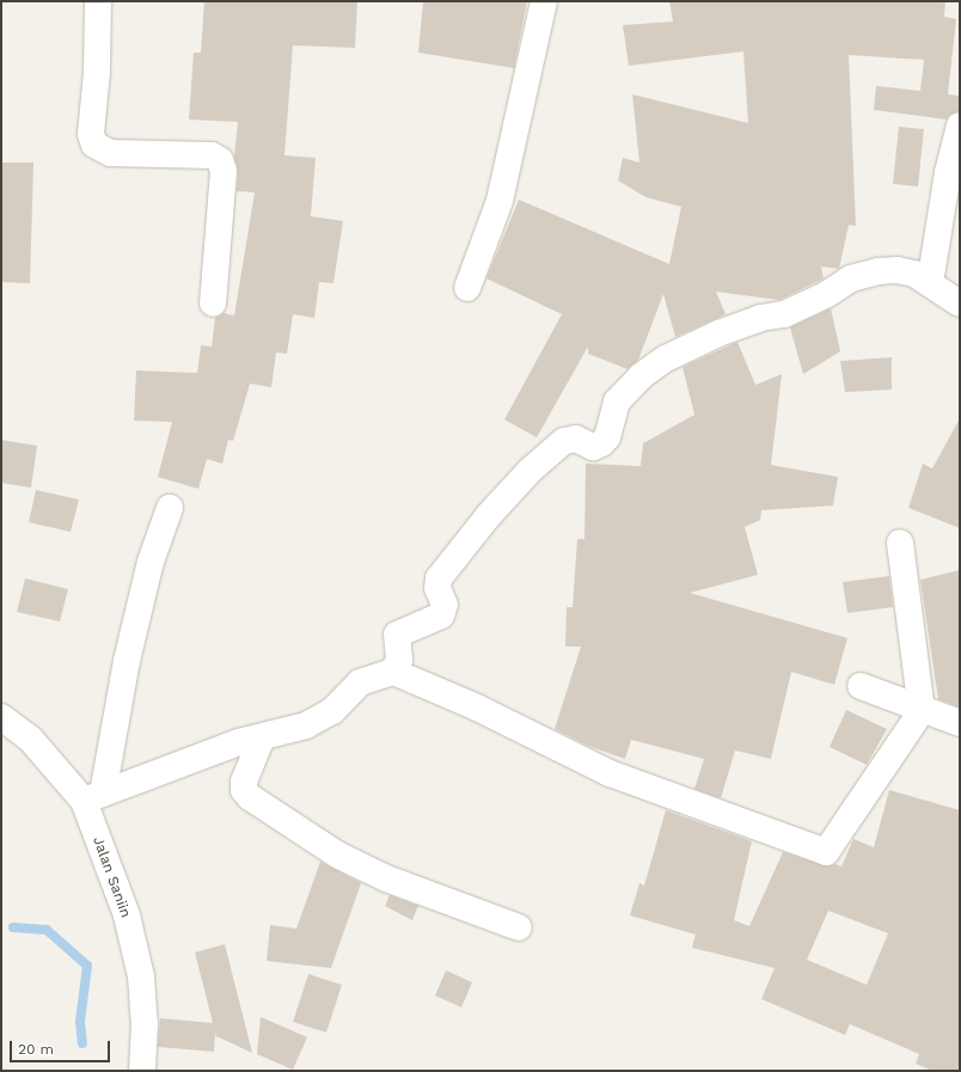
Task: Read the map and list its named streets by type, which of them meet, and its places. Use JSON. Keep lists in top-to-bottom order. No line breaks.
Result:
{"streets":{"street":["Jalan Saniin"]},"scale_bar":"20 m"}
